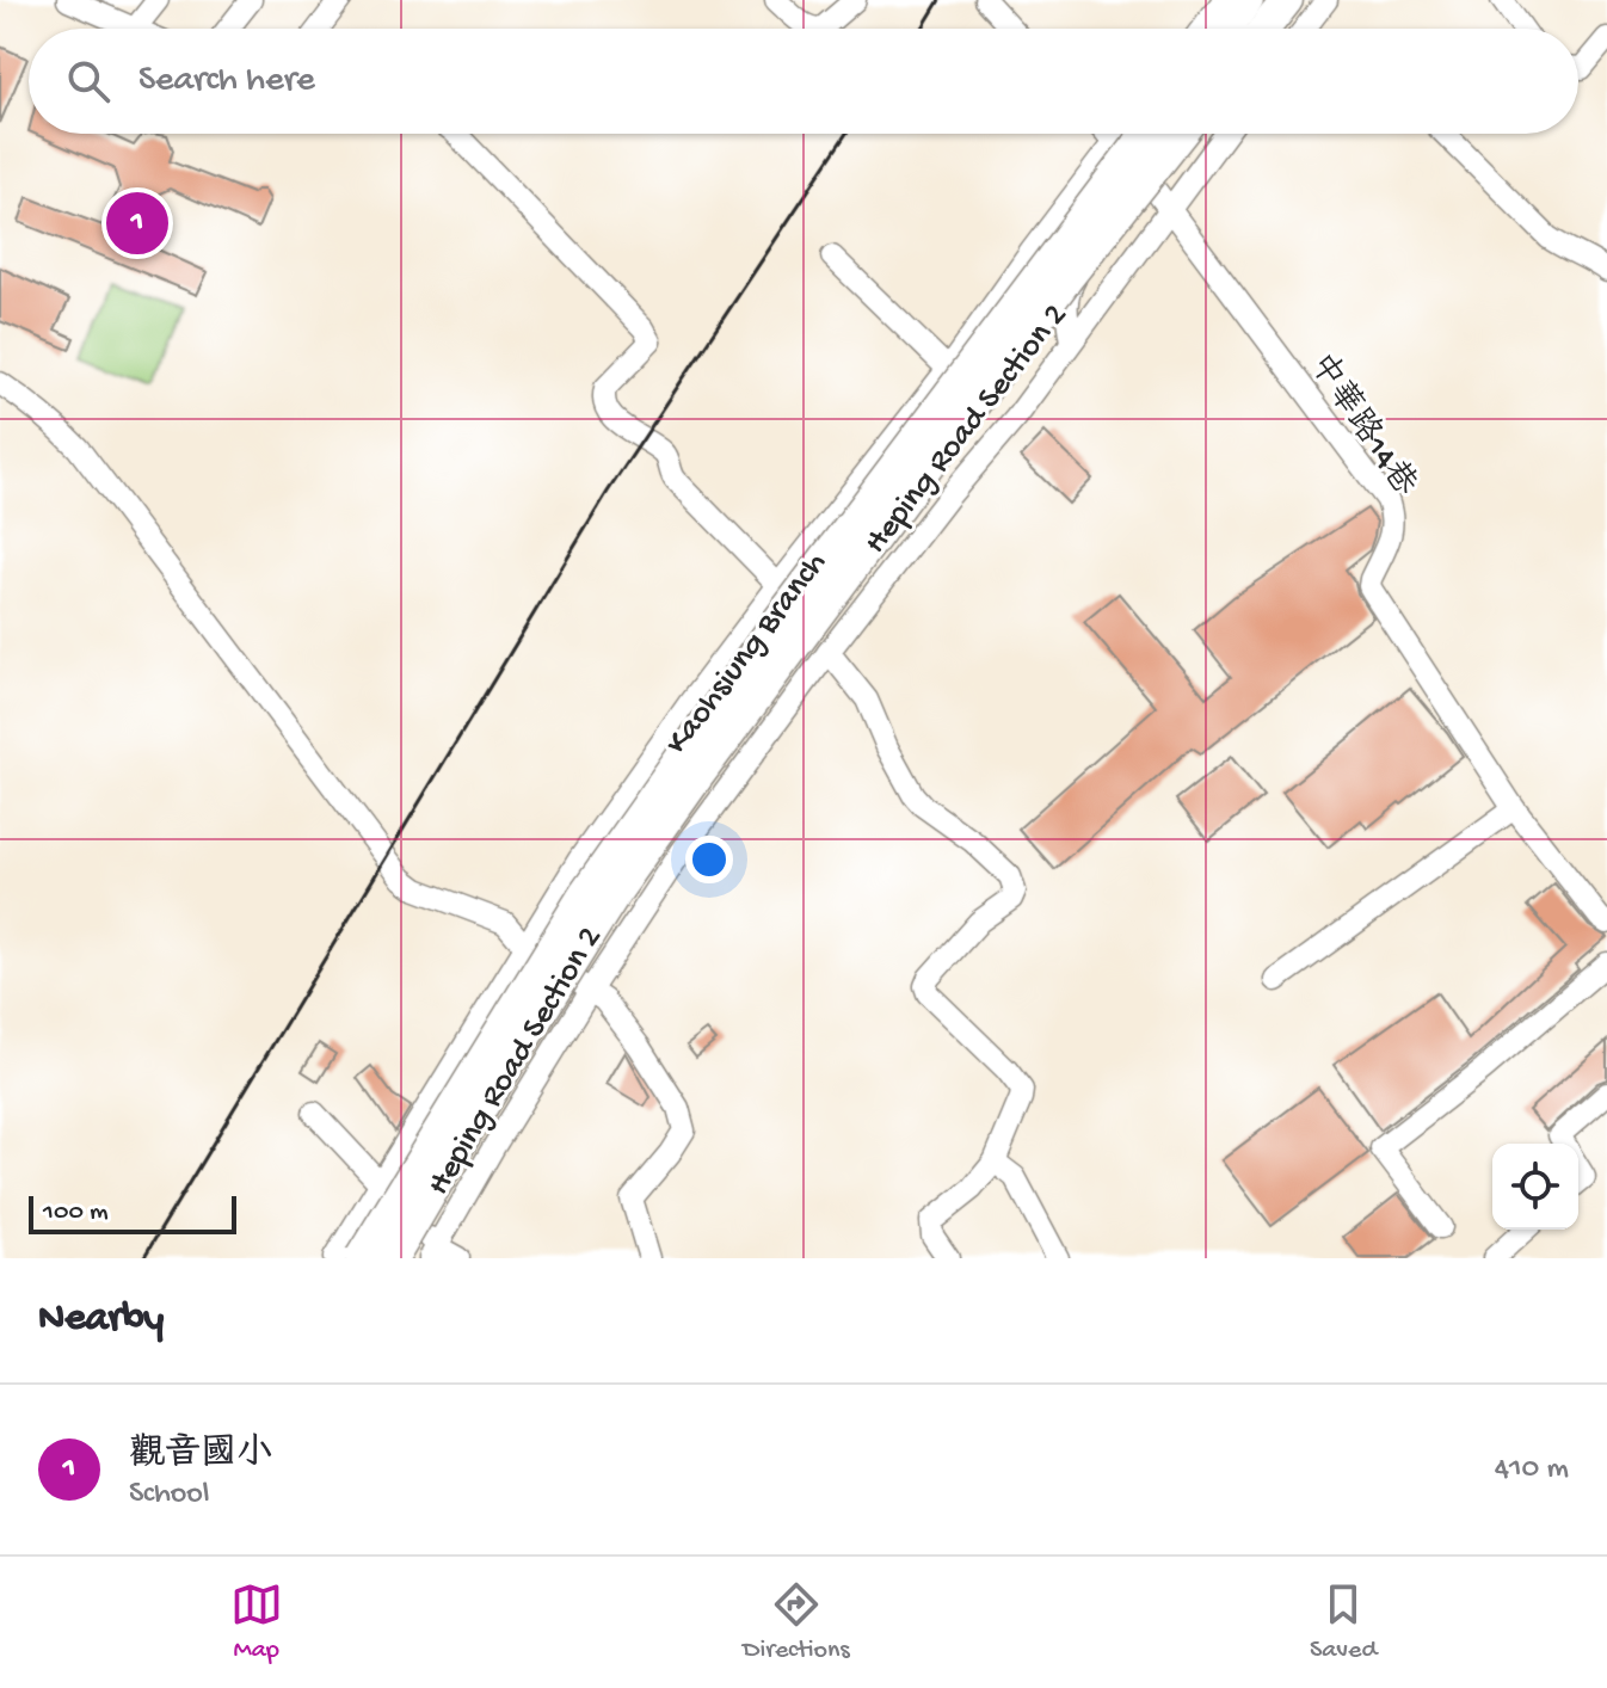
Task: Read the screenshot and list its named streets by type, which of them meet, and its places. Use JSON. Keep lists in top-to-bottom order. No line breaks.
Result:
{"streets":{"highway":["Kaohsiung Branch"],"street":["中華路14巷","Heping Road Section 2"]},"crossings":[["中華路14巷","Heping Road Section 2"]],"scale_bar":"100 m","page":{"search":"Search here","pins":"1","scale":"100 m","heading":"Nearby","list":[{"mark":"1","name":"觀音國小","note":"School","value":"410 m"}],"nav":["Map","Directions","Saved"]}}
